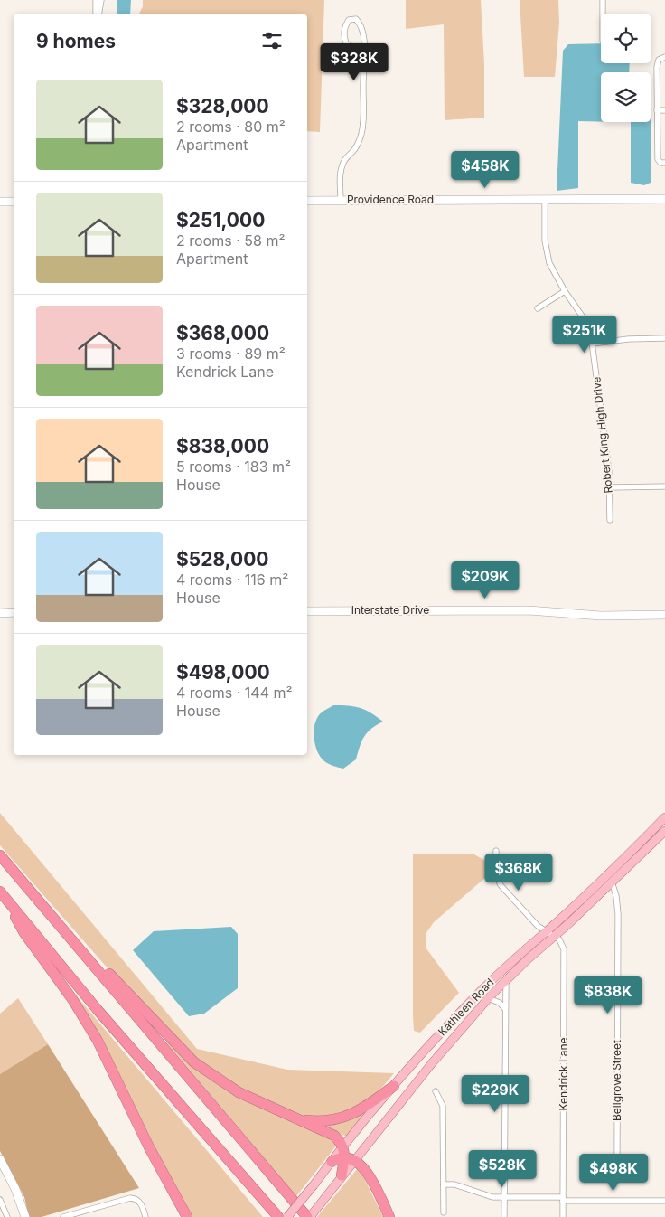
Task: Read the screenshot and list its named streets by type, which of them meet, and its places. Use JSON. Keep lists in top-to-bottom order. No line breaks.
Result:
{"streets":{"main road":["Kathleen Road"],"street":["Providence Road","Robert King High Drive","Interstate Drive","Kendrick Lane","Bellgrove Street"]},"crossings":[["Providence Road","Robert King High Drive"],["Kathleen Road","Kendrick Lane"],["Kathleen Road","Bellgrove Street"]],"page":{"heading":"9 homes","price":["$328K","$458K","$251K","$209K","$368K","$838K","$229K","$528K","$498K"],"list":[{"name":"$328,000","note":"2 rooms · 80 m² · Apartment"},{"name":"$251,000","note":"2 rooms · 58 m² · Apartment"},{"name":"$368,000","note":"3 rooms · 89 m² · Kendrick Lane"},{"name":"$838,000","note":"5 rooms · 183 m² · House"},{"name":"$528,000","note":"4 rooms · 116 m² · House"},{"name":"$498,000","note":"4 rooms · 144 m² · House"}]}}
